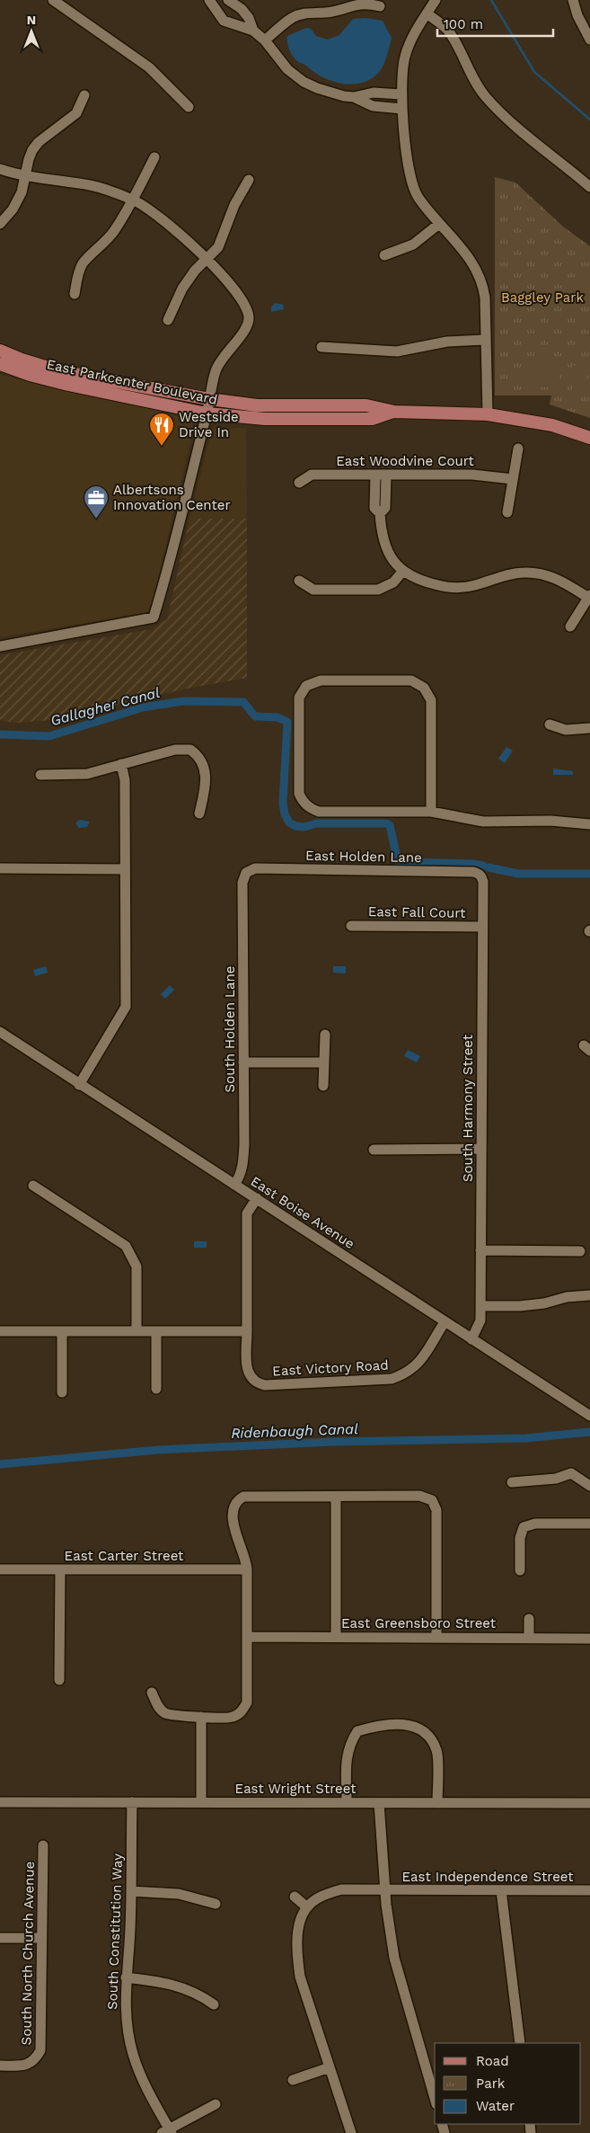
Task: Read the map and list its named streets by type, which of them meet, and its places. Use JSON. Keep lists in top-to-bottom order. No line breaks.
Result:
{"streets":{"main road":["East Parkcenter Boulevard"],"street":["East Woodvine Court","East Holden Lane","East Fall Court","South Holden Lane","South Harmony Street","East Boise Avenue","East Victory Road","East Carter Street","East Greensboro Street","East Wright Street","East Independence Street","South Constitution Way","South North Church Avenue"]},"crossings":[["East Holden Lane","South Holden Lane"],["East Holden Lane","South Harmony Street"],["East Fall Court","South Harmony Street"],["South Holden Lane","East Boise Avenue"],["South Harmony Street","East Boise Avenue"],["East Boise Avenue","East Victory Road"],["East Wright Street","South Constitution Way"]],"water":["Gallagher Canal","Ridenbaugh Canal"],"parks":["Baggley Park"],"places":{"restaurant":["Westside Drive In"],"office":["Albertsons Innovation Center"]},"legend":["Road","Park","Water"],"scale_bar":"100 m","north":"top"}
